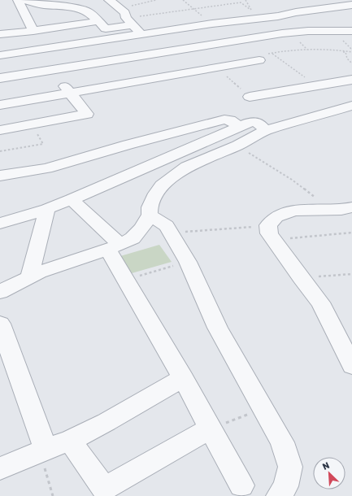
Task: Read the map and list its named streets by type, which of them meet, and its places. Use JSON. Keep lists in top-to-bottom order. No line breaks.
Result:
{"north":"top left"}
